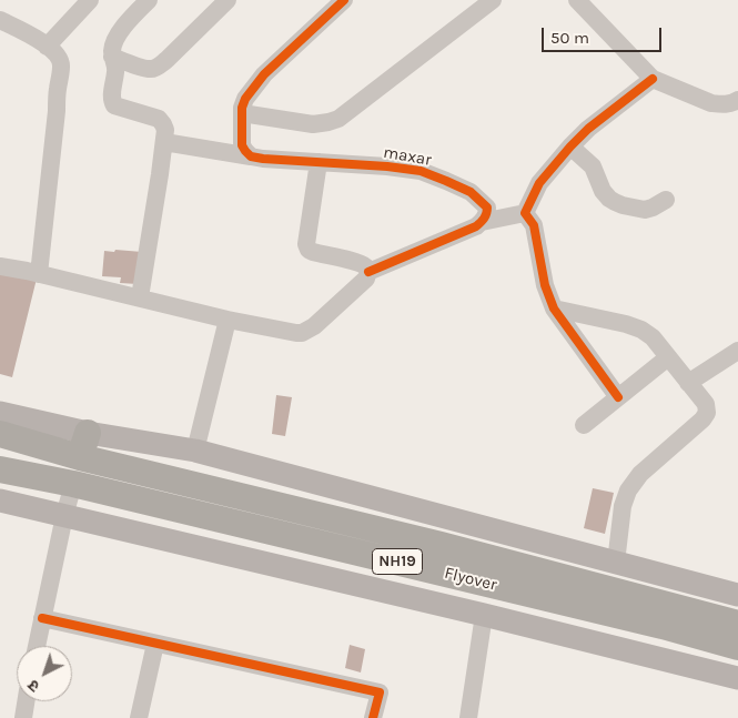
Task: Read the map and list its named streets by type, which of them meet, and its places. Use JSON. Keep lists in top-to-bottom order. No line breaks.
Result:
{"streets":{"highway":["NH19","Flyover"],"street":["maxar"]},"crossings":[["NH19","Flyover"]],"scale_bar":"50 m","north":"bottom left"}
